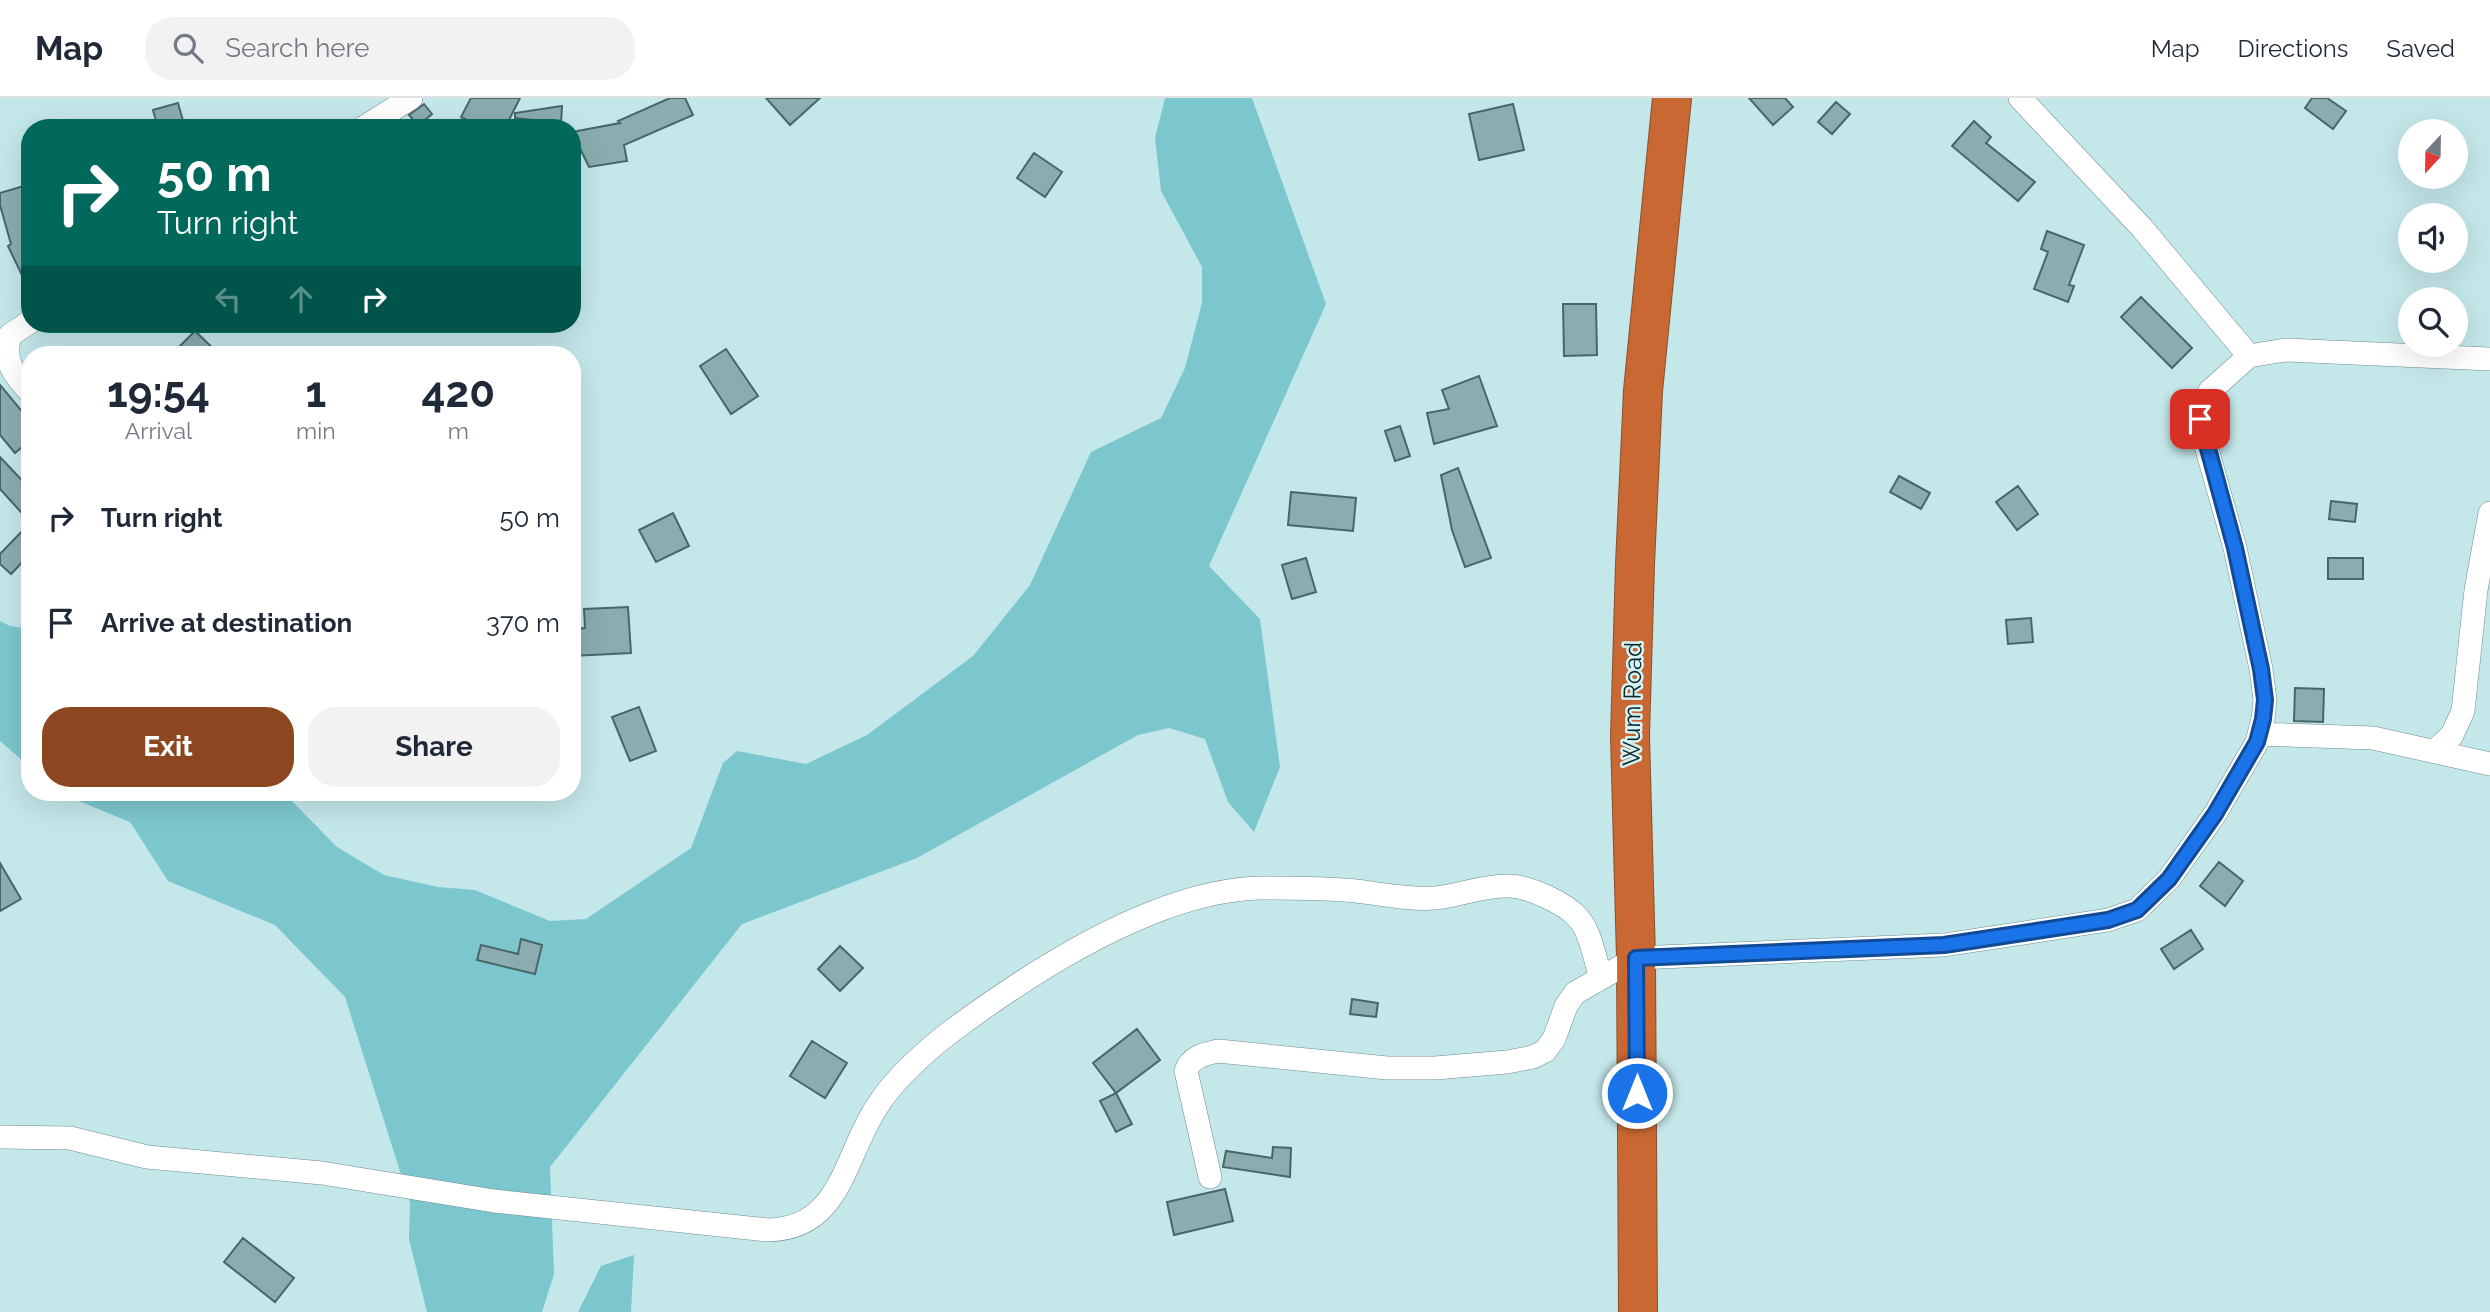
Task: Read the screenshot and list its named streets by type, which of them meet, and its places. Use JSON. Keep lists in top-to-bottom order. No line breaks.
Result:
{"streets":{"highway":["Wum Road"]},"north":"bottom","page":{"header":"Map","search":"Search here","nav":["Map","Directions","Saved"],"turn":["50 m","Turn right"],"eta":["19:54","Arrival","1","min","420","m"],"list":[{"name":"Turn right","value":"50 m"},{"name":"Arrive at destination","value":"370 m"}],"buttons":["Exit","Share"]}}
